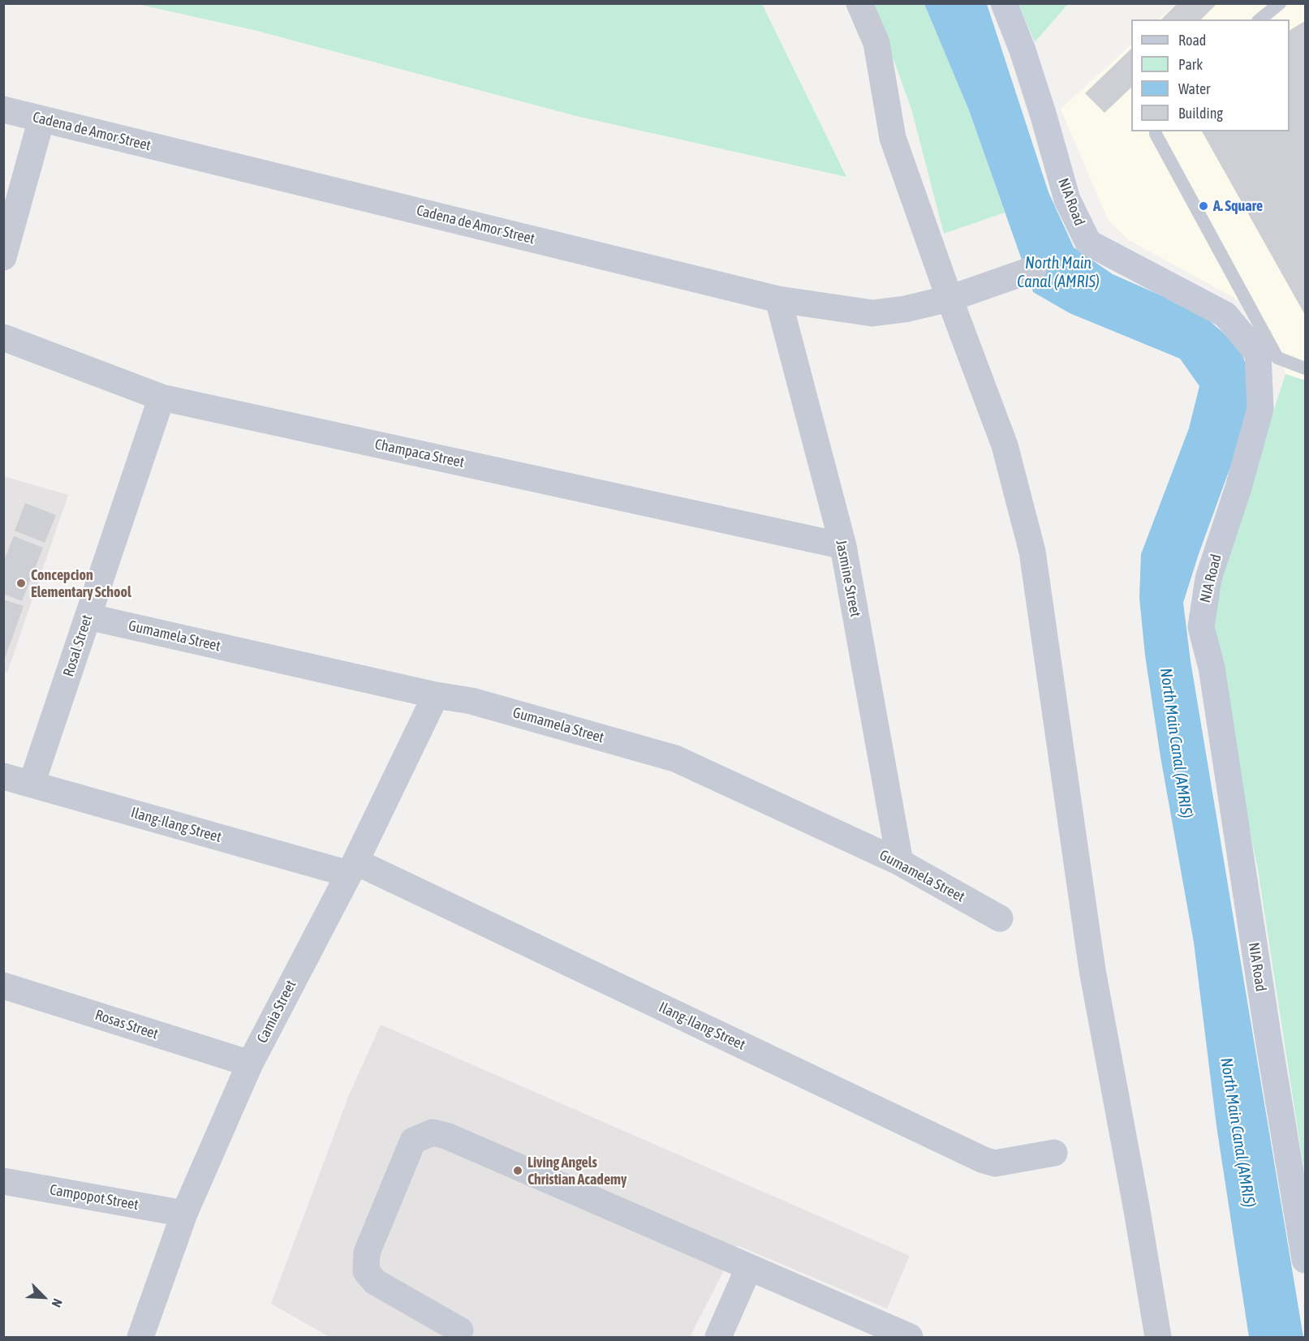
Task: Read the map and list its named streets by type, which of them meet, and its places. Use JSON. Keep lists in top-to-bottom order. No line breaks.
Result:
{"streets":{"street":["Cadena de Amor Street","NIA Road","Champaca Street","Jasmine Street","Gumamela Street","Rosal Street","Ilang-Ilang Street","Camia Street","Rosas Street","Campopot Street"]},"crossings":[["Cadena de Amor Street","Jasmine Street"],["Champaca Street","Jasmine Street"],["Champaca Street","Rosal Street"],["Jasmine Street","Gumamela Street"],["Gumamela Street","Rosal Street"],["Gumamela Street","Camia Street"],["Rosal Street","Ilang-Ilang Street"],["Ilang-Ilang Street","Camia Street"],["Camia Street","Rosas Street"],["Camia Street","Campopot Street"]],"water":["North Main Canal (AMRIS)"],"places":["A. Square","Concepcion Elementary School","Living Angels Christian Academy"],"legend":["Road","Park","Water","Building"],"north":"bottom right"}
